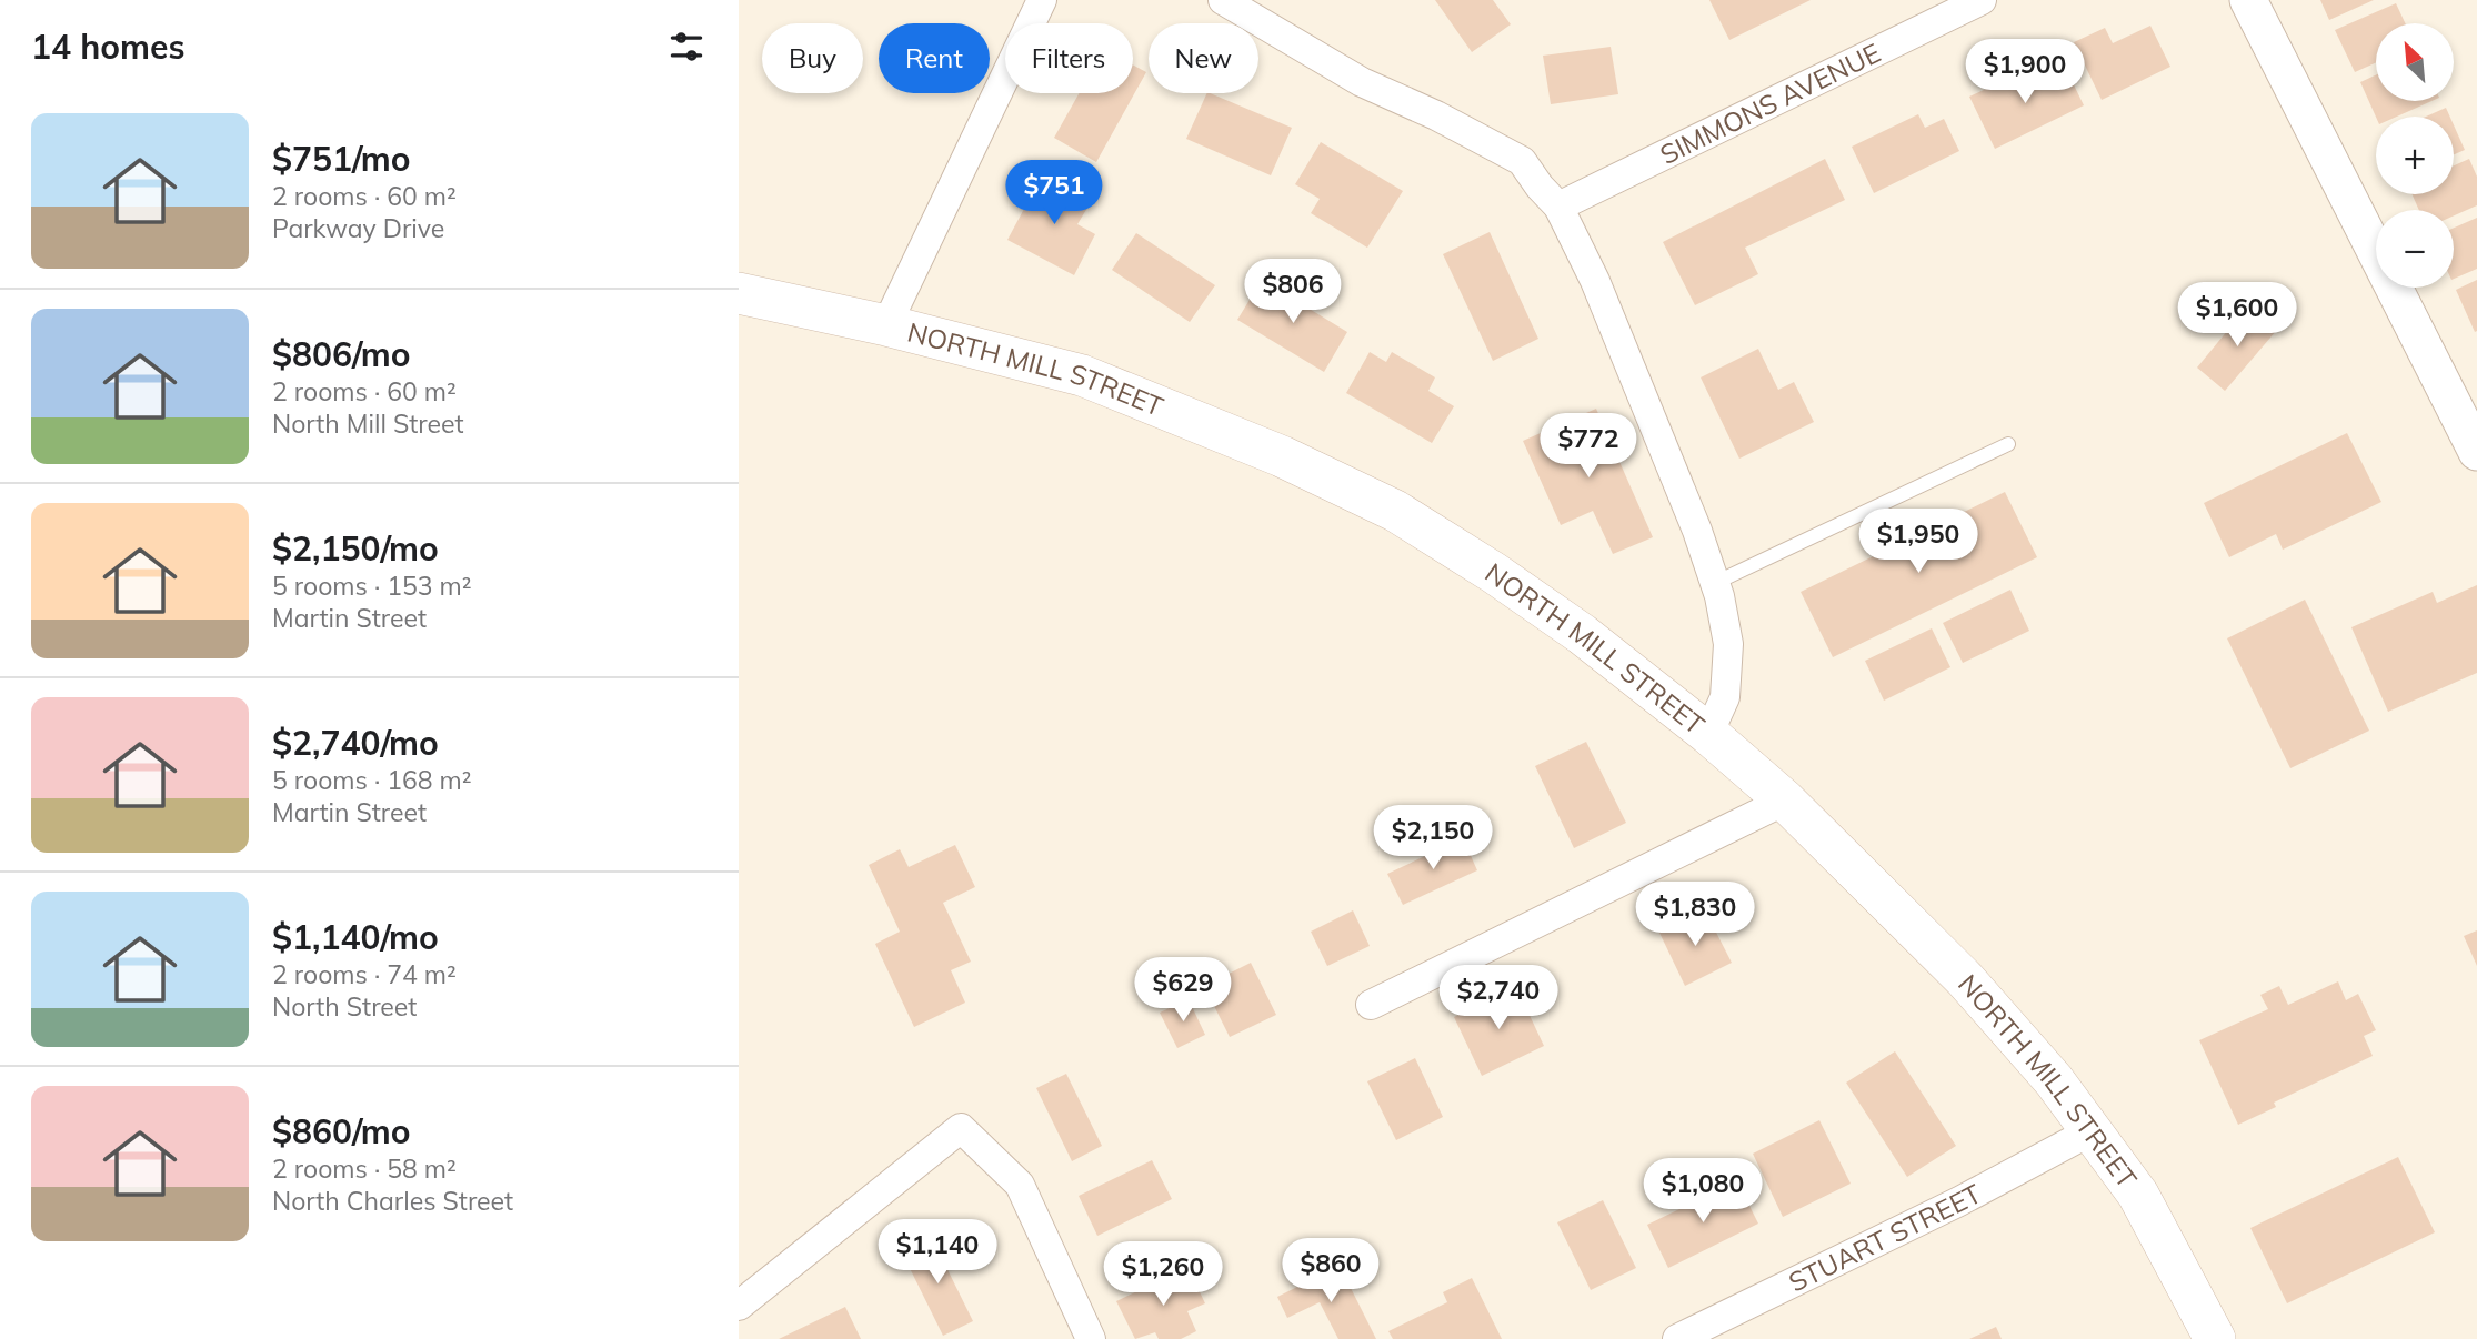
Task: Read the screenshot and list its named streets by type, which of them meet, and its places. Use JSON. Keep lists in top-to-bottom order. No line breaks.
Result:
{"streets":{"main road":["NORTH MILL STREET"],"street":["SIMMONS AVENUE","STUART STREET"]},"crossings":[["NORTH MILL STREET","STUART STREET"]],"north":"top left","page":{"heading":"14 homes","map_buttons":["+","−"],"chip":["Buy","Rent","Filters","New"],"price":["$1,900","$751","$806","$1,600","$772","$1,950","$2,150","$1,830","$629","$2,740","$1,080","$1,140","$860","$1,260"],"list":[{"name":"$751/mo","note":"2 rooms · 60 m² · Parkway Drive"},{"name":"$806/mo","note":"2 rooms · 60 m² · North Mill Street"},{"name":"$2,150/mo","note":"5 rooms · 153 m² · Martin Street"},{"name":"$2,740/mo","note":"5 rooms · 168 m² · Martin Street"},{"name":"$1,140/mo","note":"2 rooms · 74 m² · North Street"},{"name":"$860/mo","note":"2 rooms · 58 m² · North Charles Street"}]}}
